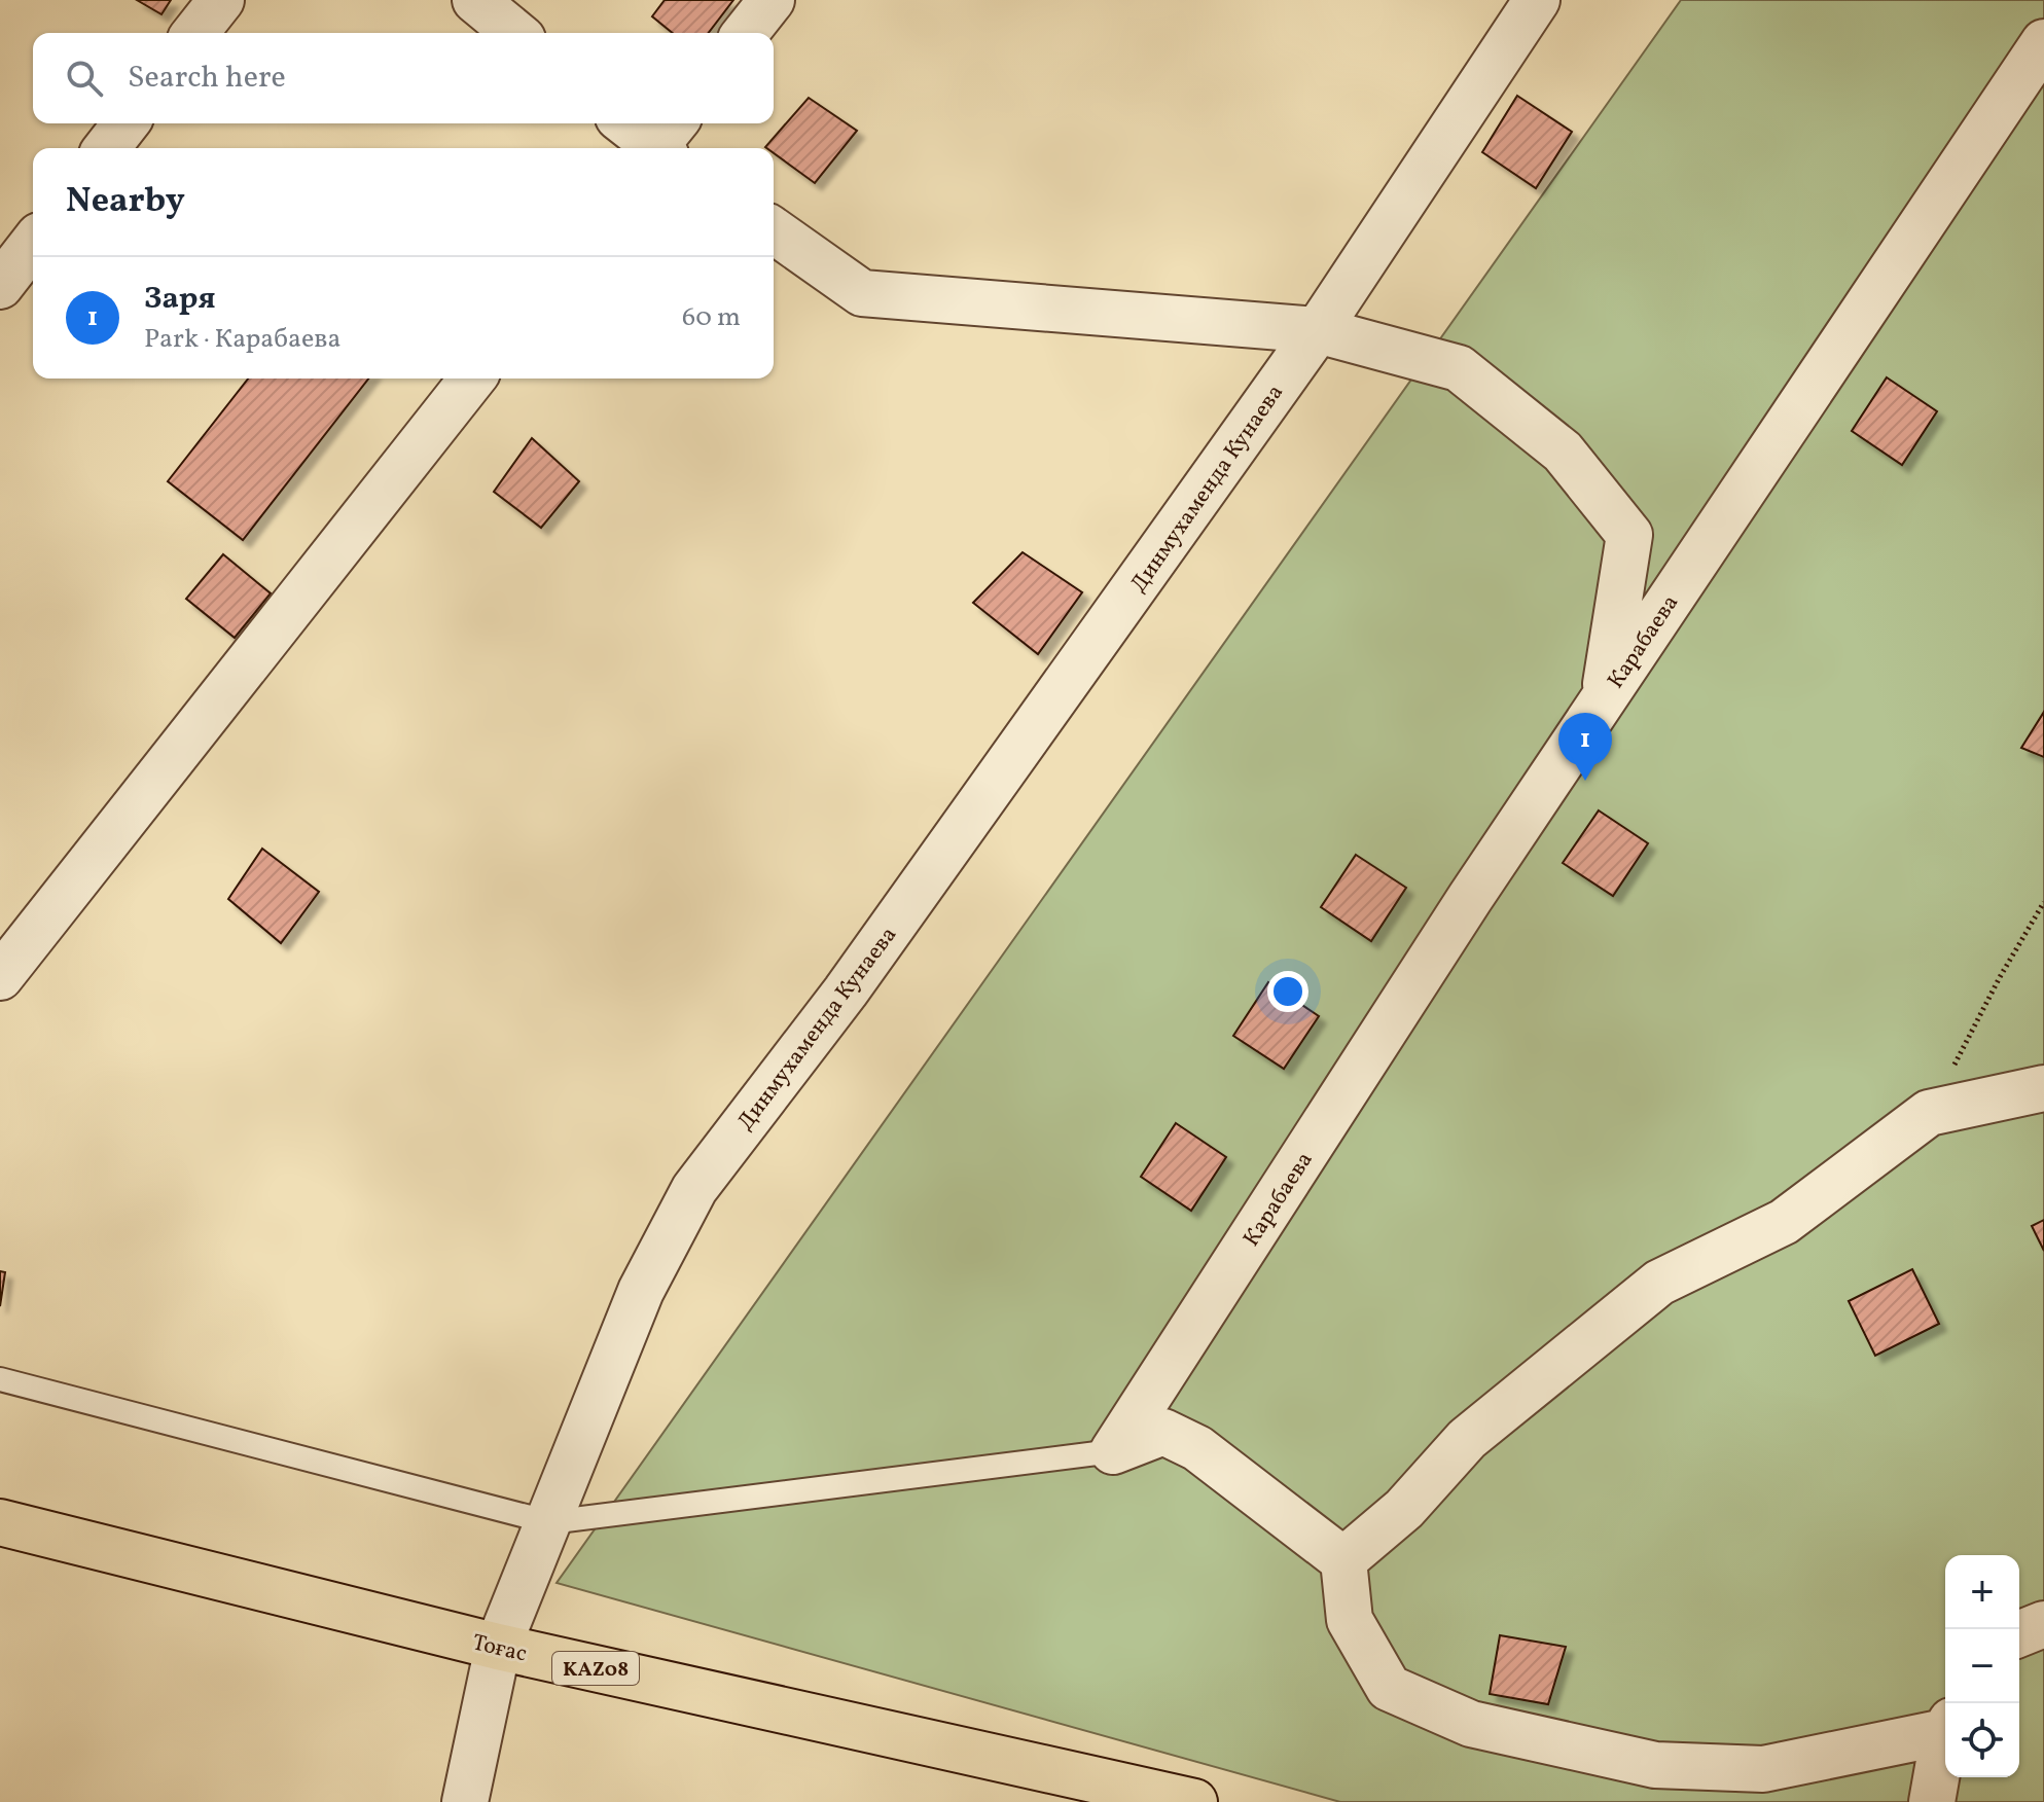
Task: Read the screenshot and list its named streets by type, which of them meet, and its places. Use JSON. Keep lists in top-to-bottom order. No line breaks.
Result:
{"streets":{"highway":["Тоғас","KAZ08"],"street":["Динмухаменда Кунаева","Карабаева"]},"crossings":[["Динмухаменда Кунаева","Тоғас"]],"page":{"search":"Search here","heading":"Nearby","list":[{"mark":"1","name":"Заря","note":"Park · Карабаева","value":"60 m"}],"pins":"1","map_buttons":["+","−"]}}
